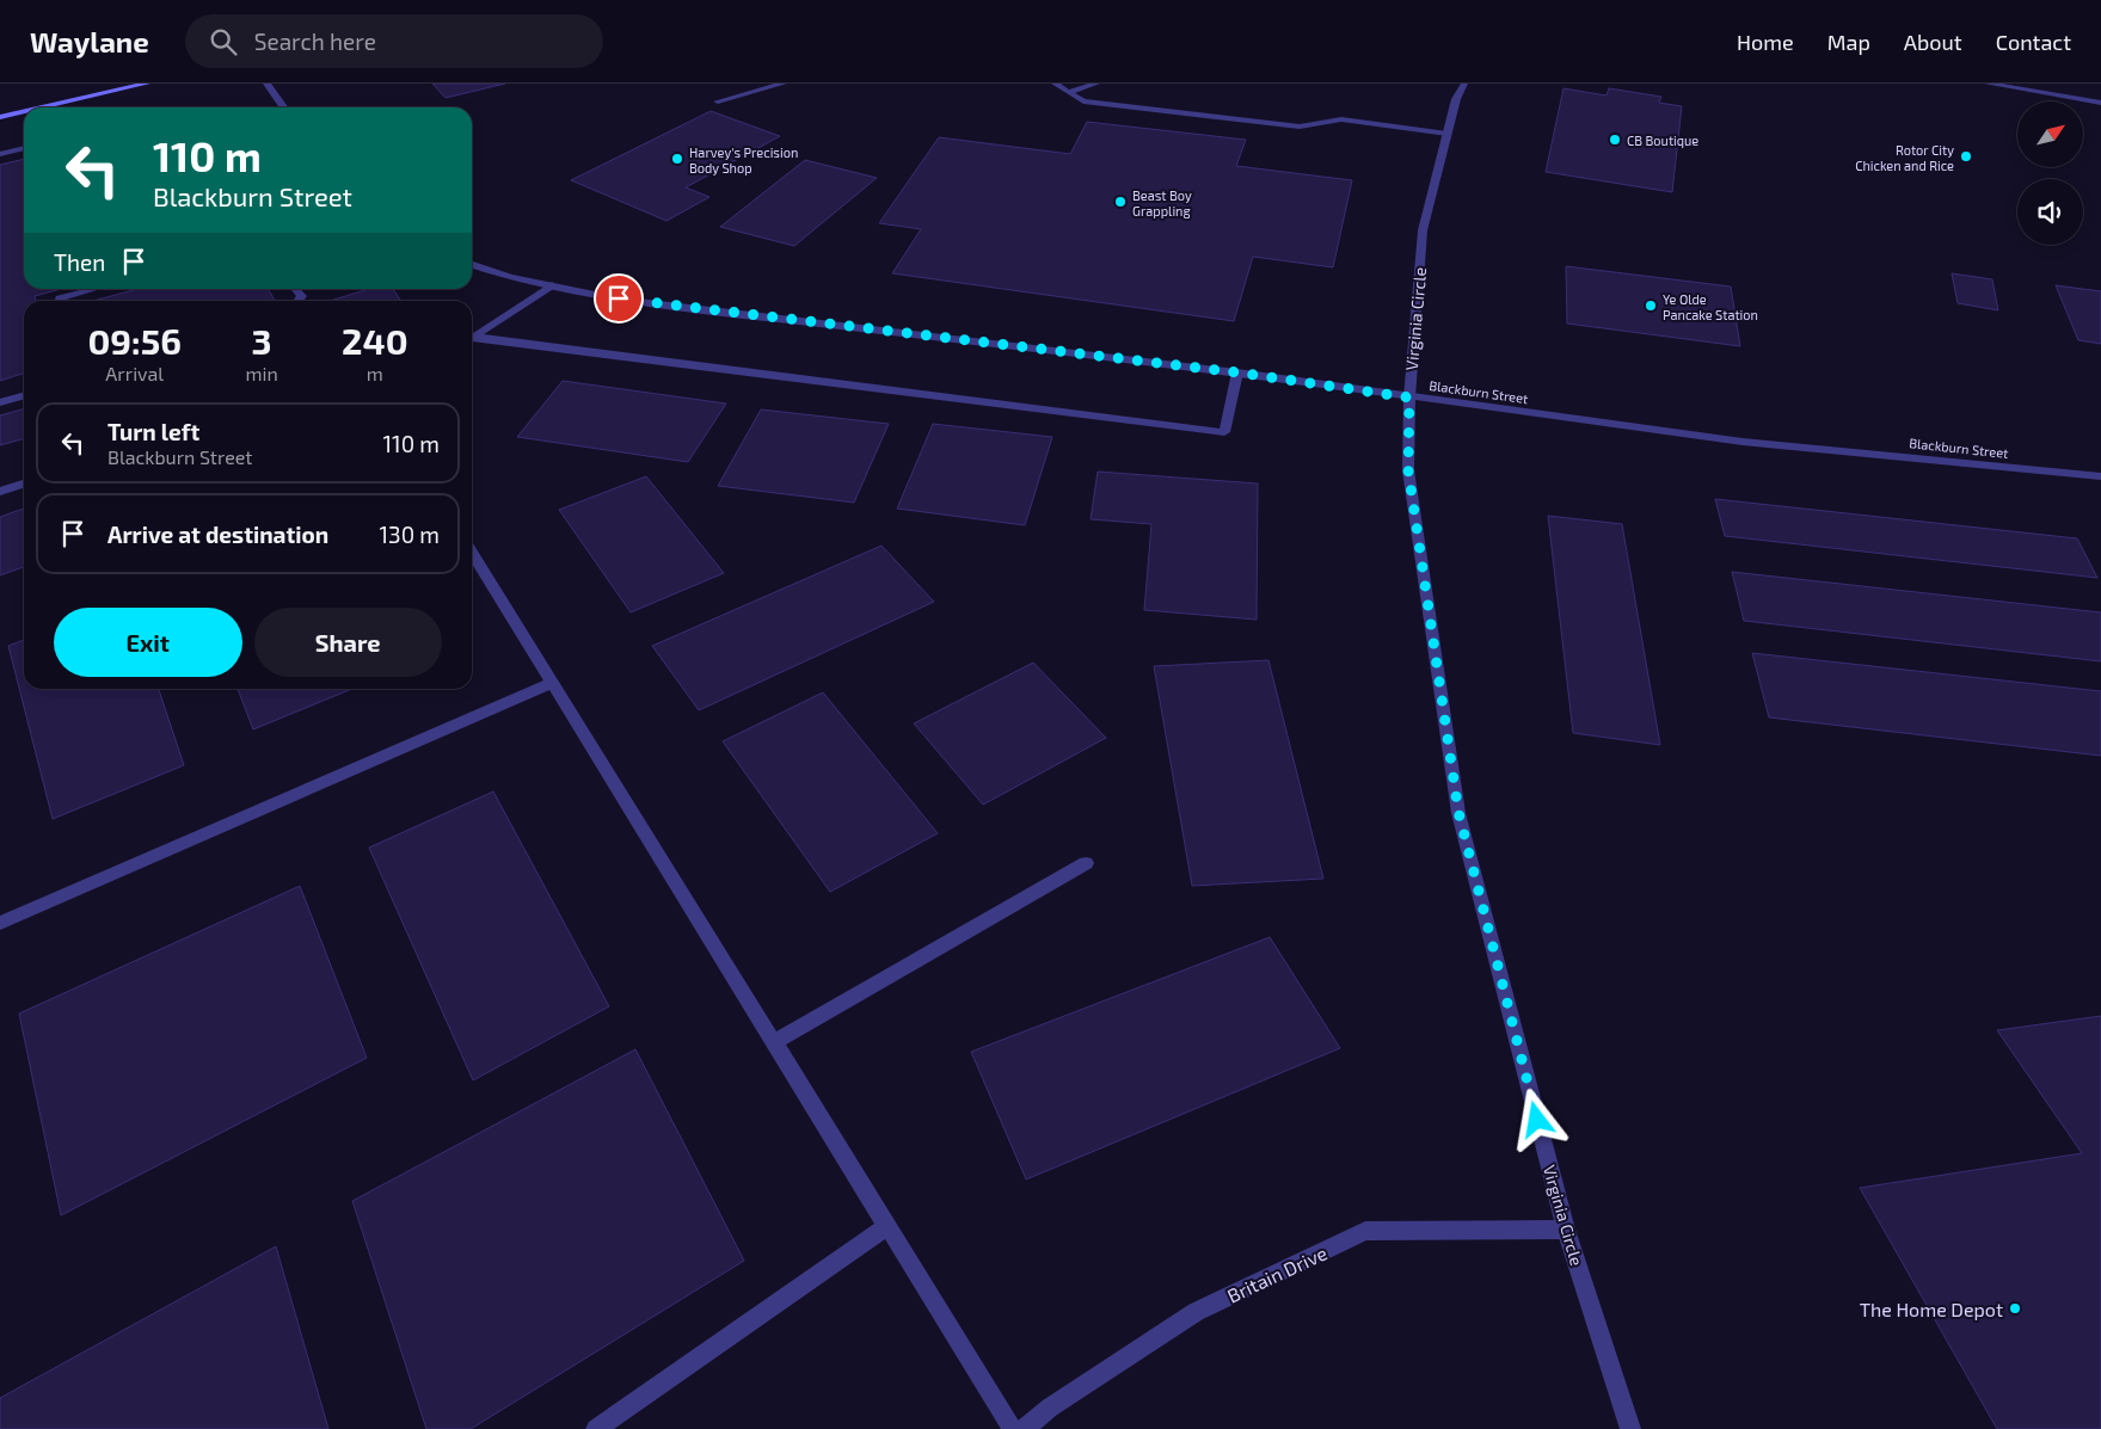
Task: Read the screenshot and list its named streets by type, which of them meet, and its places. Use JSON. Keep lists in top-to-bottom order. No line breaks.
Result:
{"streets":{"street":["Virginia Circle","Blackburn Street","Britain Drive"]},"crossings":[["Virginia Circle","Blackburn Street"],["Virginia Circle","Britain Drive"]],"places":["CB Boutique","Rotor City Chicken and Rice","Harvey's Precision Body Shop","Beast Boy Grappling","Ye Olde Pancake Station","The Home Depot"],"north":"top right","page":{"header":"Waylane","search":"Search here","nav":["Home","Map","About","Contact"],"turn":["110 m","Blackburn Street"],"then":"Then","eta":["09:56","Arrival","3","min","240","m"],"list":[{"name":"Turn left","note":"Blackburn Street","value":"110 m"},{"name":"Arrive at destination","value":"130 m"}],"buttons":["Exit","Share"]}}
